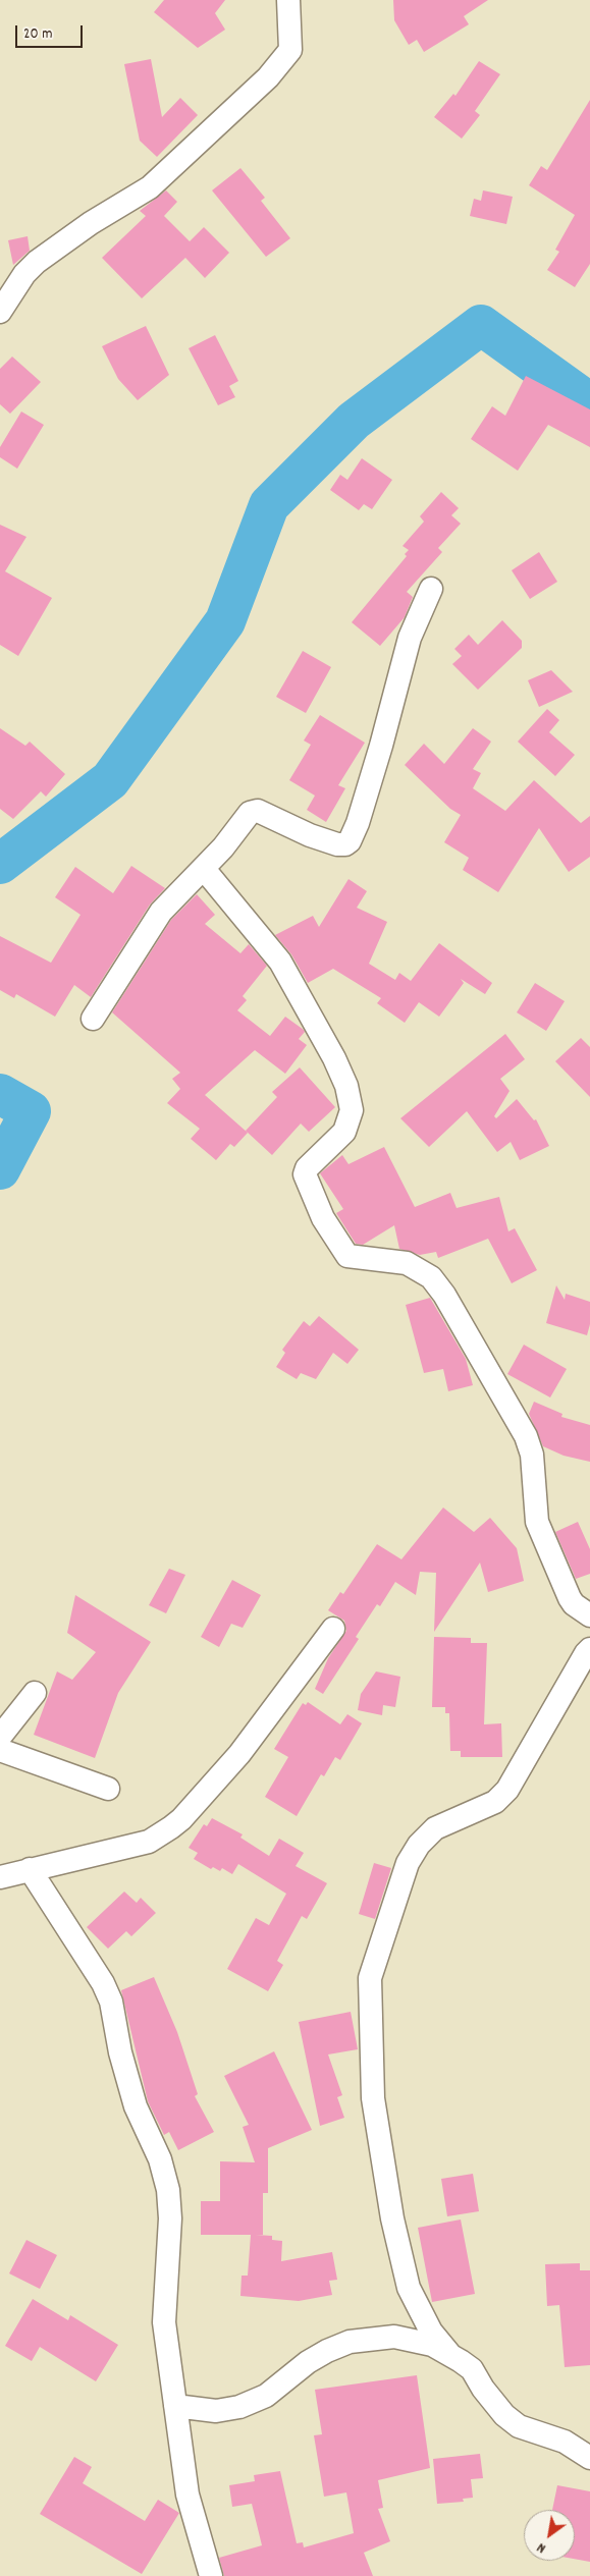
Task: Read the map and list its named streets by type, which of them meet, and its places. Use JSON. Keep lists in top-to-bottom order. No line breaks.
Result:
{"scale_bar":"20 m","north":"bottom left"}
